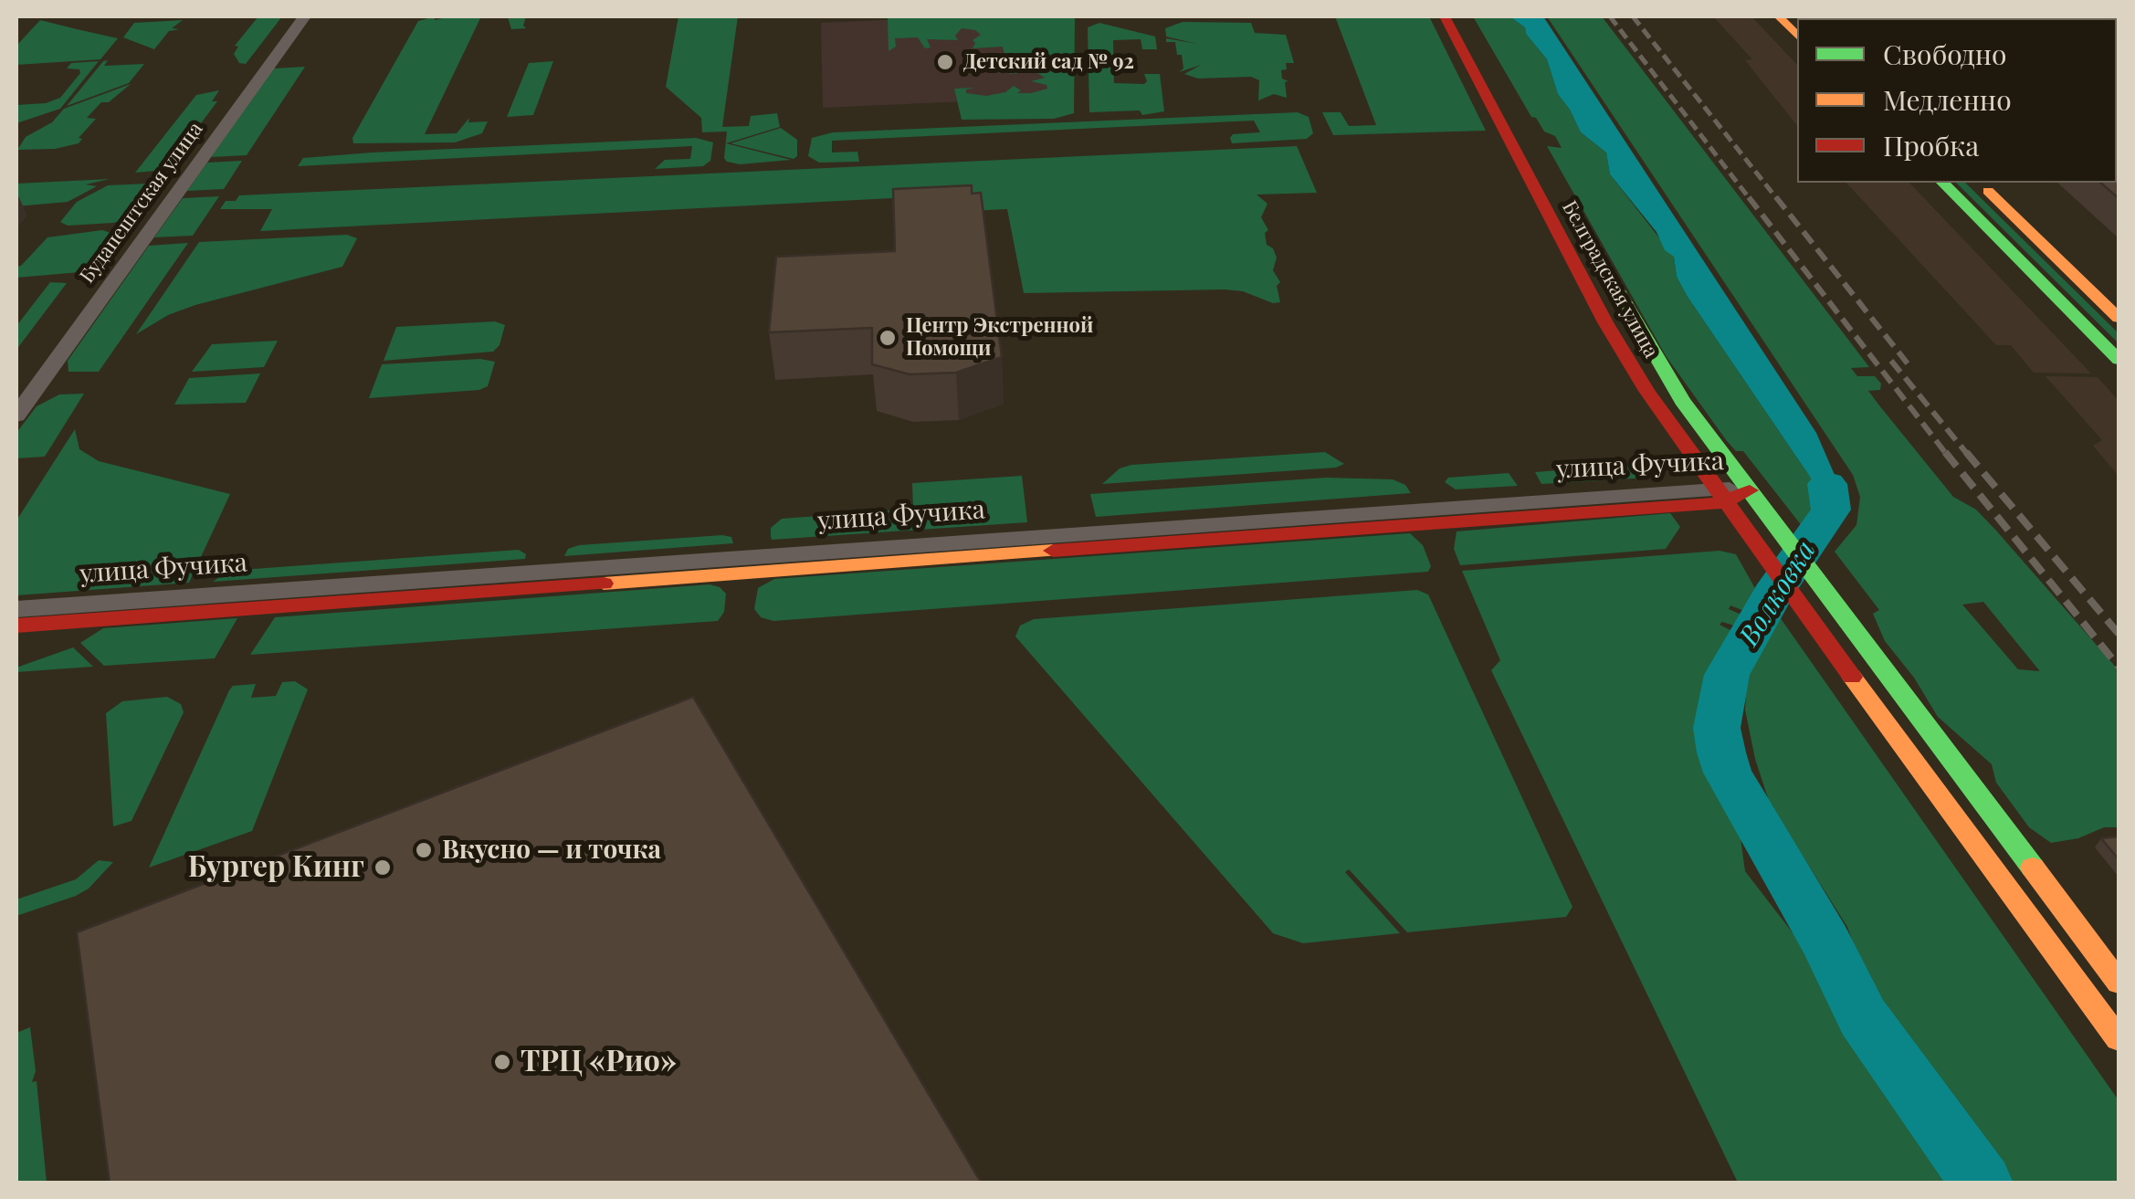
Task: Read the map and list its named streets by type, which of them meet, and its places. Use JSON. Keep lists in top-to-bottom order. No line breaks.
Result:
{"streets":{"street":["Будапештская улица","Белградская улица","улица Фучика"]},"crossings":[["Белградская улица","улица Фучика"]],"water":["Волковка"],"places":["Детский сад № 92","Центр Экстренной Помощи","Вкусно — и точка","Бургер Кинг","ТРЦ «Рио»"],"legend":["Свободно","Медленно","Пробка"]}
